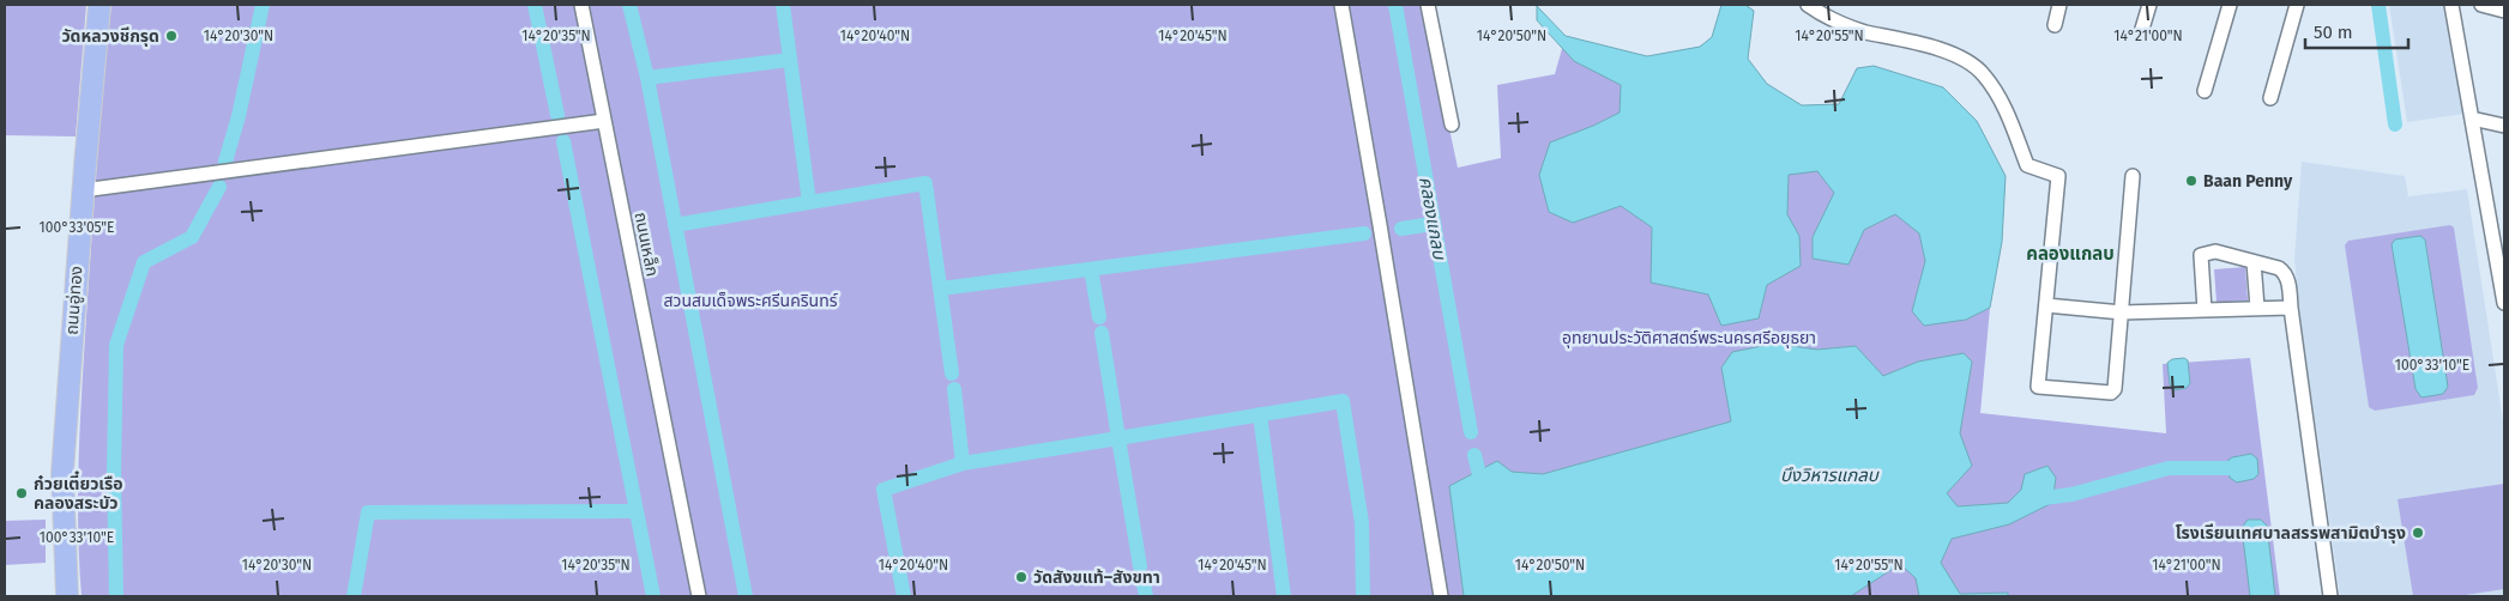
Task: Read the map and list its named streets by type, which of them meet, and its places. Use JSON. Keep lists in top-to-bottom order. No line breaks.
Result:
{"streets":{"main road":["ถนนอู่ทอง"],"street":["ถนนเหล็ก"]},"districts":["คลองแกลบ"],"water":["คลองแกลบ","บึงวิหารแกลบ"],"parks":["สวนสมเด็จพระศรีนครินทร์","อุทยานประวัติศาสตร์พระนครศรีอยุธยา"],"places":["วัดหลวงชีกรุด","Baan Penny","ก๋วยเตี๋ยวเรือ คลองสระบัว","โรงเรียนเทศบาลสรรพสามิตบำรุง","วัดสังขแท้–สังขทา"],"scale_bar":"50 m","coordinates":["14°20'30\"N","14°20'35\"N","14°20'40\"N","14°20'45\"N","14°20'50\"N","14°20'55\"N","14°21'00\"N","100°33'05\"E","100°33'10\"E"]}
